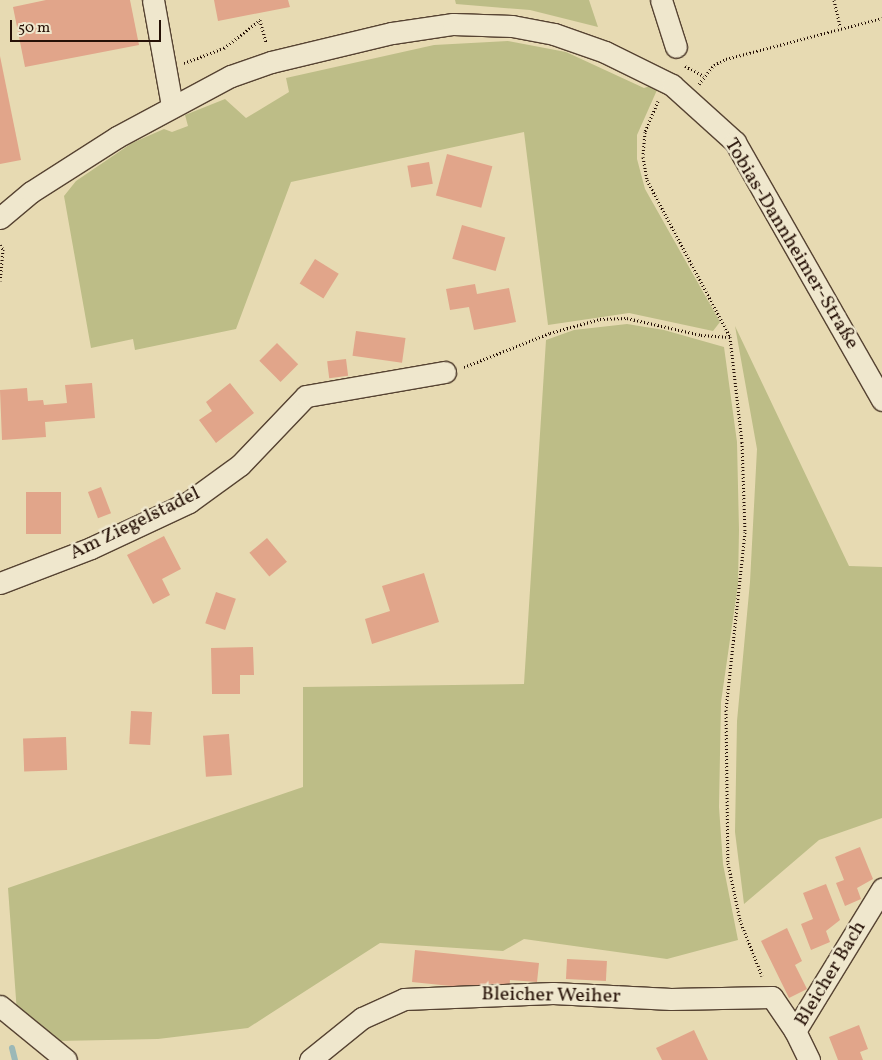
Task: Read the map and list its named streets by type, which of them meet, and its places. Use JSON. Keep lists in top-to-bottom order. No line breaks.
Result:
{"streets":{"street":["Tobias-Dannheimer-Straße","Am Ziegelstadel","Bleicher Bach","Bleicher Weiher"]},"scale_bar":"50 m"}
